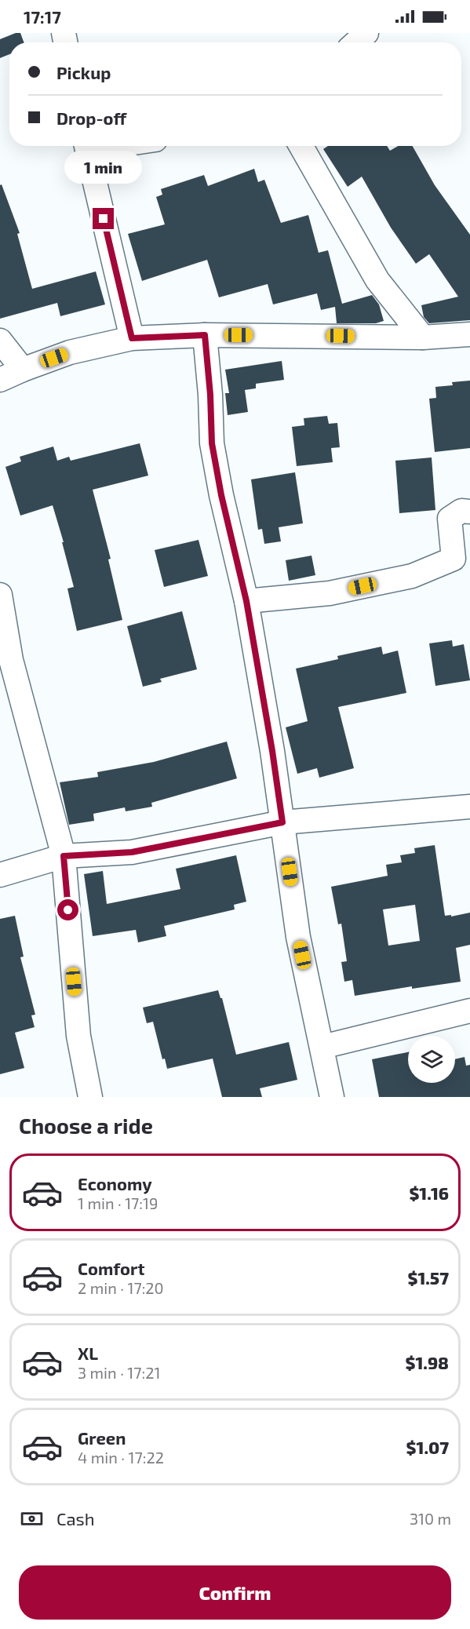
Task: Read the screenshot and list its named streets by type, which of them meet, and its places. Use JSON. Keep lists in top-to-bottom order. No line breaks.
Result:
{"page":{"status":"17:17","banner":["Pickup","Drop-off"],"bubble":"1 min","heading":"Choose a ride","list":[{"name":"Economy","note":"1 min · 17:19","value":"$1.16"},{"name":"Comfort","note":"2 min · 17:20","value":"$1.57"},{"name":"XL","note":"3 min · 17:21","value":"$1.98"},{"name":"Green","note":"4 min · 17:22","value":"$1.07"}],"pay":["Cash","310 m"],"buttons":"Confirm"}}
